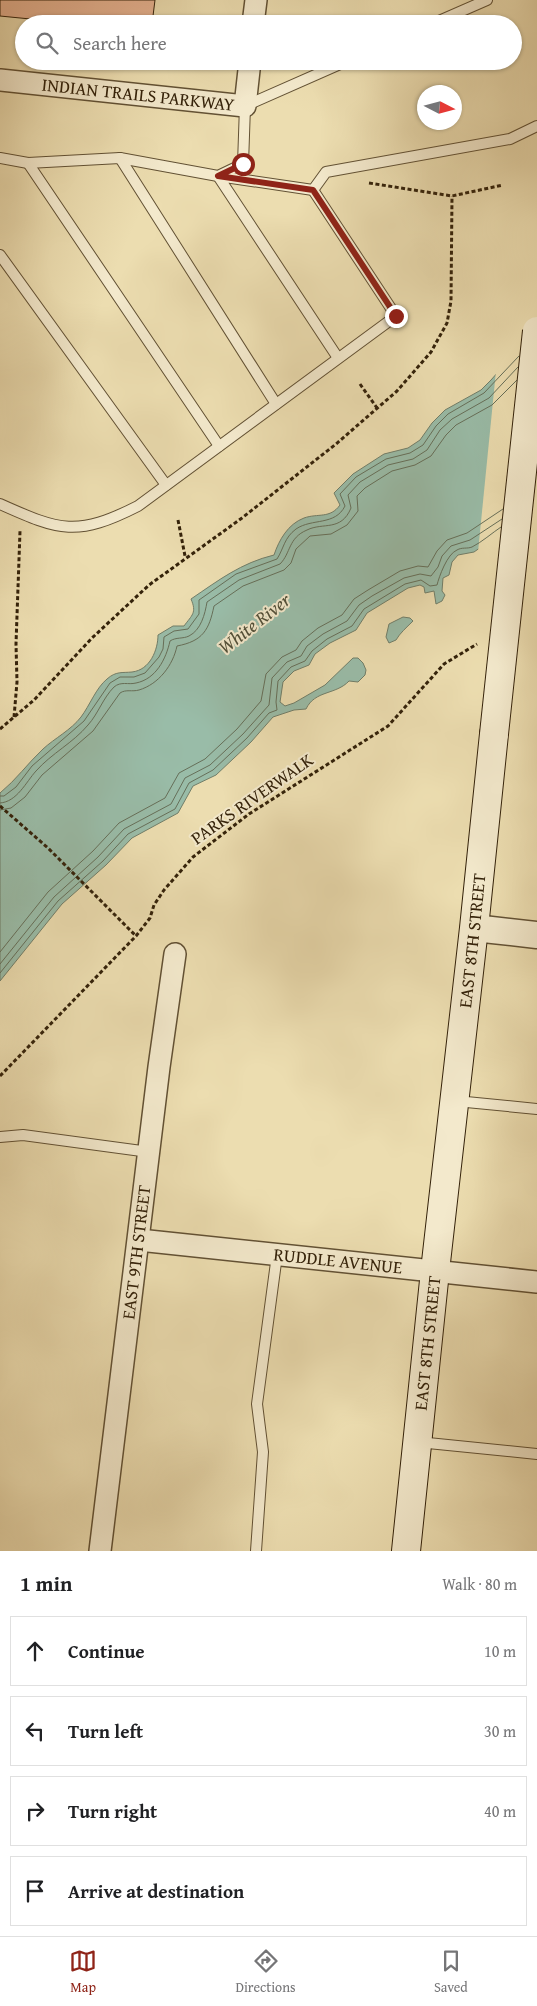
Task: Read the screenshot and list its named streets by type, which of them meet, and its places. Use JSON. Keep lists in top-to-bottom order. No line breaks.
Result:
{"streets":{"main road":["EAST 8TH STREET"],"street":["INDIAN TRAILS PARKWAY","EAST 9TH STREET","RUDDLE AVENUE"],"path":["PARKS RIVERWALK"]},"crossings":[["EAST 8TH STREET","RUDDLE AVENUE"],["EAST 9TH STREET","RUDDLE AVENUE"]],"water":["White River"],"north":"right","page":{"search":"Search here","heading":["1 min","Walk · 80 m"],"list":[["Continue","10 m"],["Turn left","30 m"],["Turn right","40 m"],"Arrive at destination"],"nav":["Map","Directions","Saved"]}}
